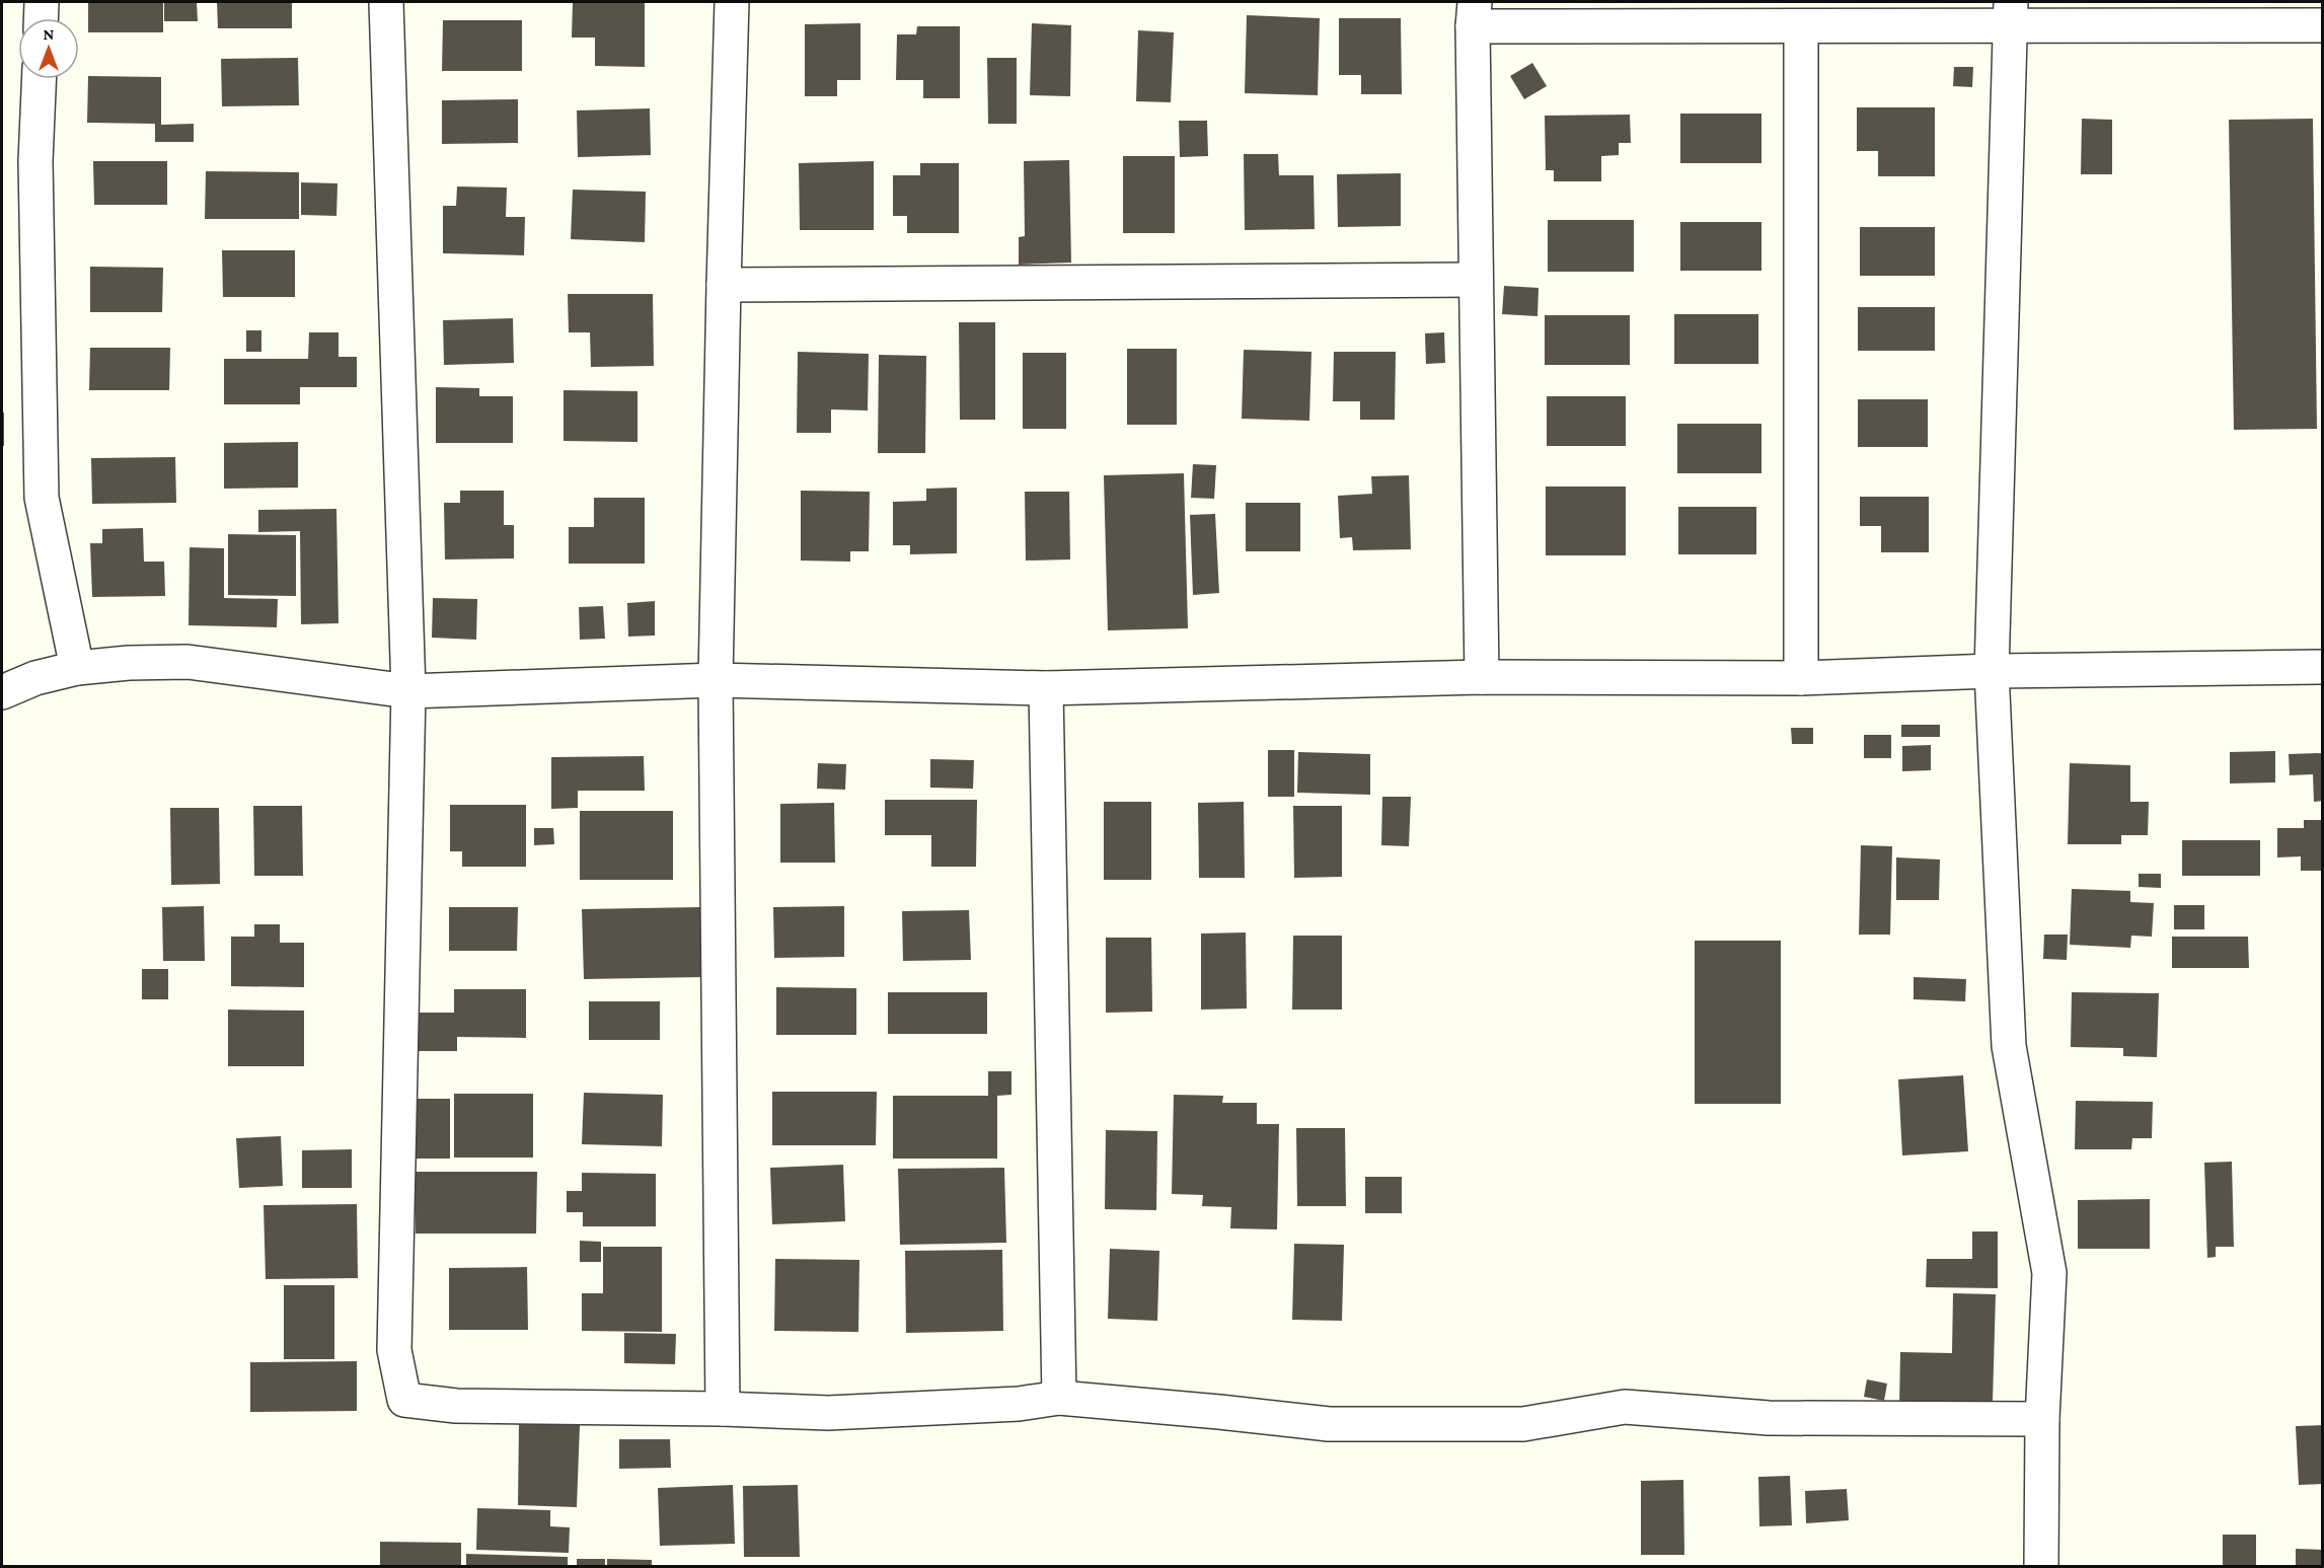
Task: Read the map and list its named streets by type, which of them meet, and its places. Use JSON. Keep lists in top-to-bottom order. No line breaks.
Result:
{"north":"top"}
